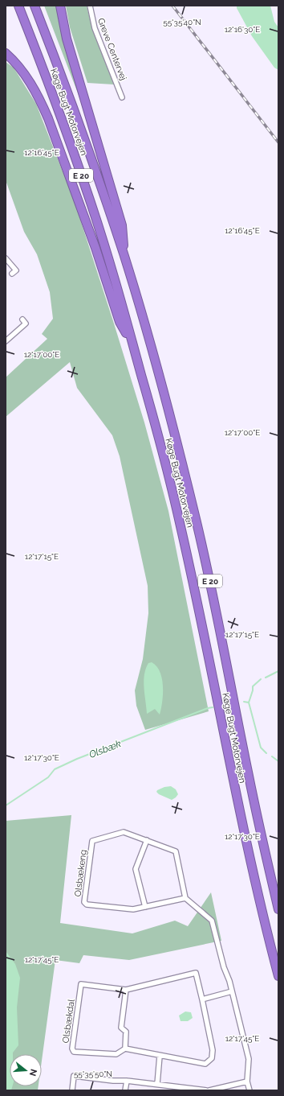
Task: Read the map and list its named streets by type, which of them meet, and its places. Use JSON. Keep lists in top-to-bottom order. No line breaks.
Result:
{"streets":{"highway":["Køge Bugt Motorvejen","E 20"],"street":["Greve Centervej","Olsbækeng","Olsbækdal"]},"water":["Olsbæk"],"north":"right","coordinates":["55°35'40\"N","12°16'30\"E","12°16'45\"E","12°17'00\"E","12°17'15\"E","12°17'30\"E","12°17'45\"E","55°35'50\"N"]}
